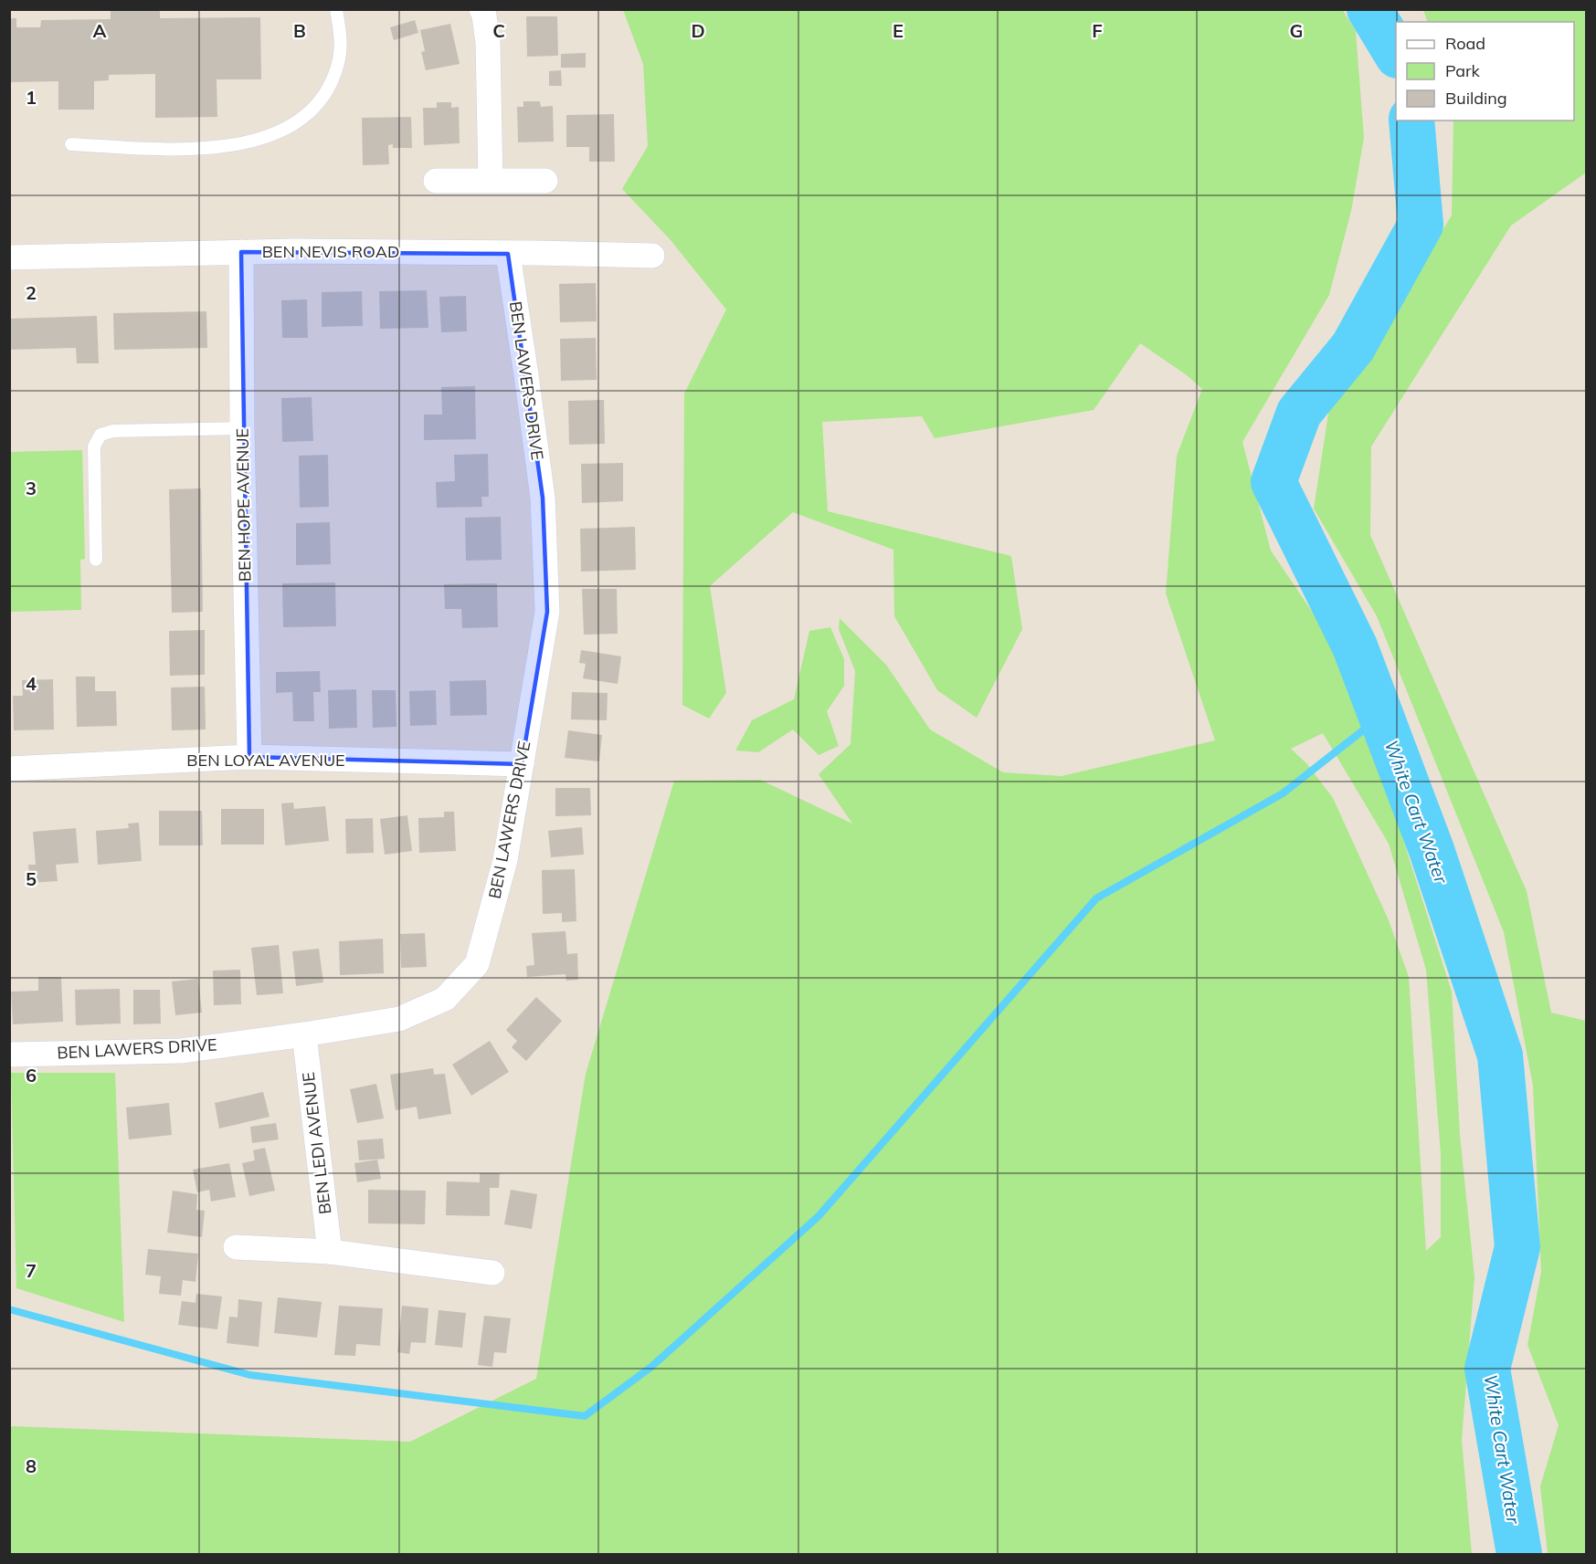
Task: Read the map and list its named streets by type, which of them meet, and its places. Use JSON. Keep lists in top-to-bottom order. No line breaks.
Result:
{"streets":{"street":["BEN NEVIS ROAD","BEN LAWERS DRIVE","BEN HOPE AVENUE","BEN LOYAL AVENUE","BEN LEDI AVENUE"]},"crossings":[["BEN NEVIS ROAD","BEN LAWERS DRIVE"],["BEN NEVIS ROAD","BEN HOPE AVENUE"],["BEN LAWERS DRIVE","BEN LOYAL AVENUE"],["BEN LAWERS DRIVE","BEN LEDI AVENUE"],["BEN HOPE AVENUE","BEN LOYAL AVENUE"]],"water":["White Cart Water"],"legend":["Road","Park","Building"],"grid":{"columns":["A","B","C","D","E","F","G"],"rows":["1","2","3","4","5","6","7","8"]}}
